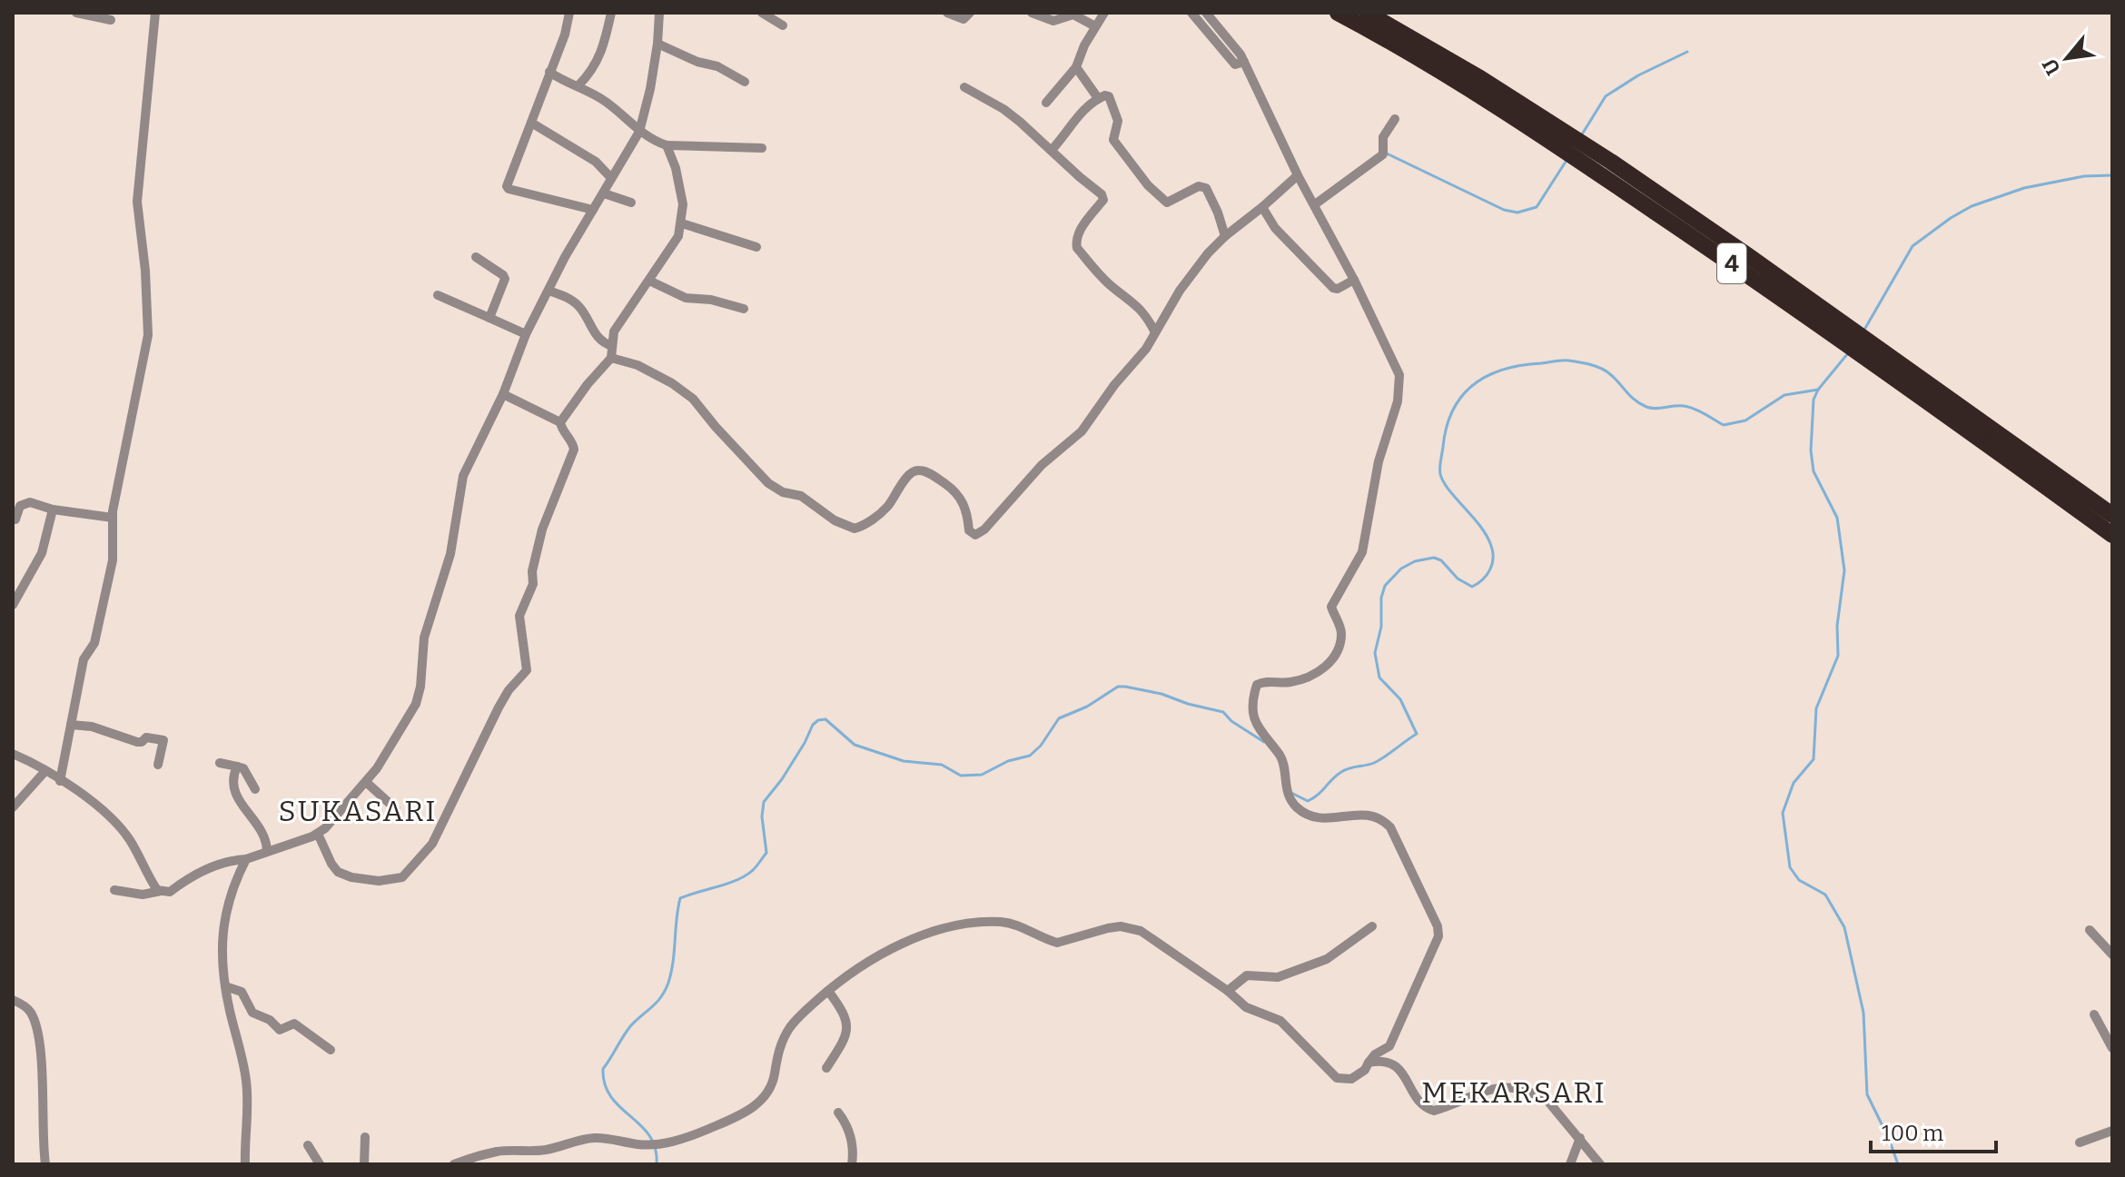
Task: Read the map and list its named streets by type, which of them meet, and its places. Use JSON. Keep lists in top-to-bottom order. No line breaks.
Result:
{"streets":{"highway":["4"]},"districts":["SUKASARI","MEKARSARI"],"scale_bar":"100 m","north":"bottom left"}
